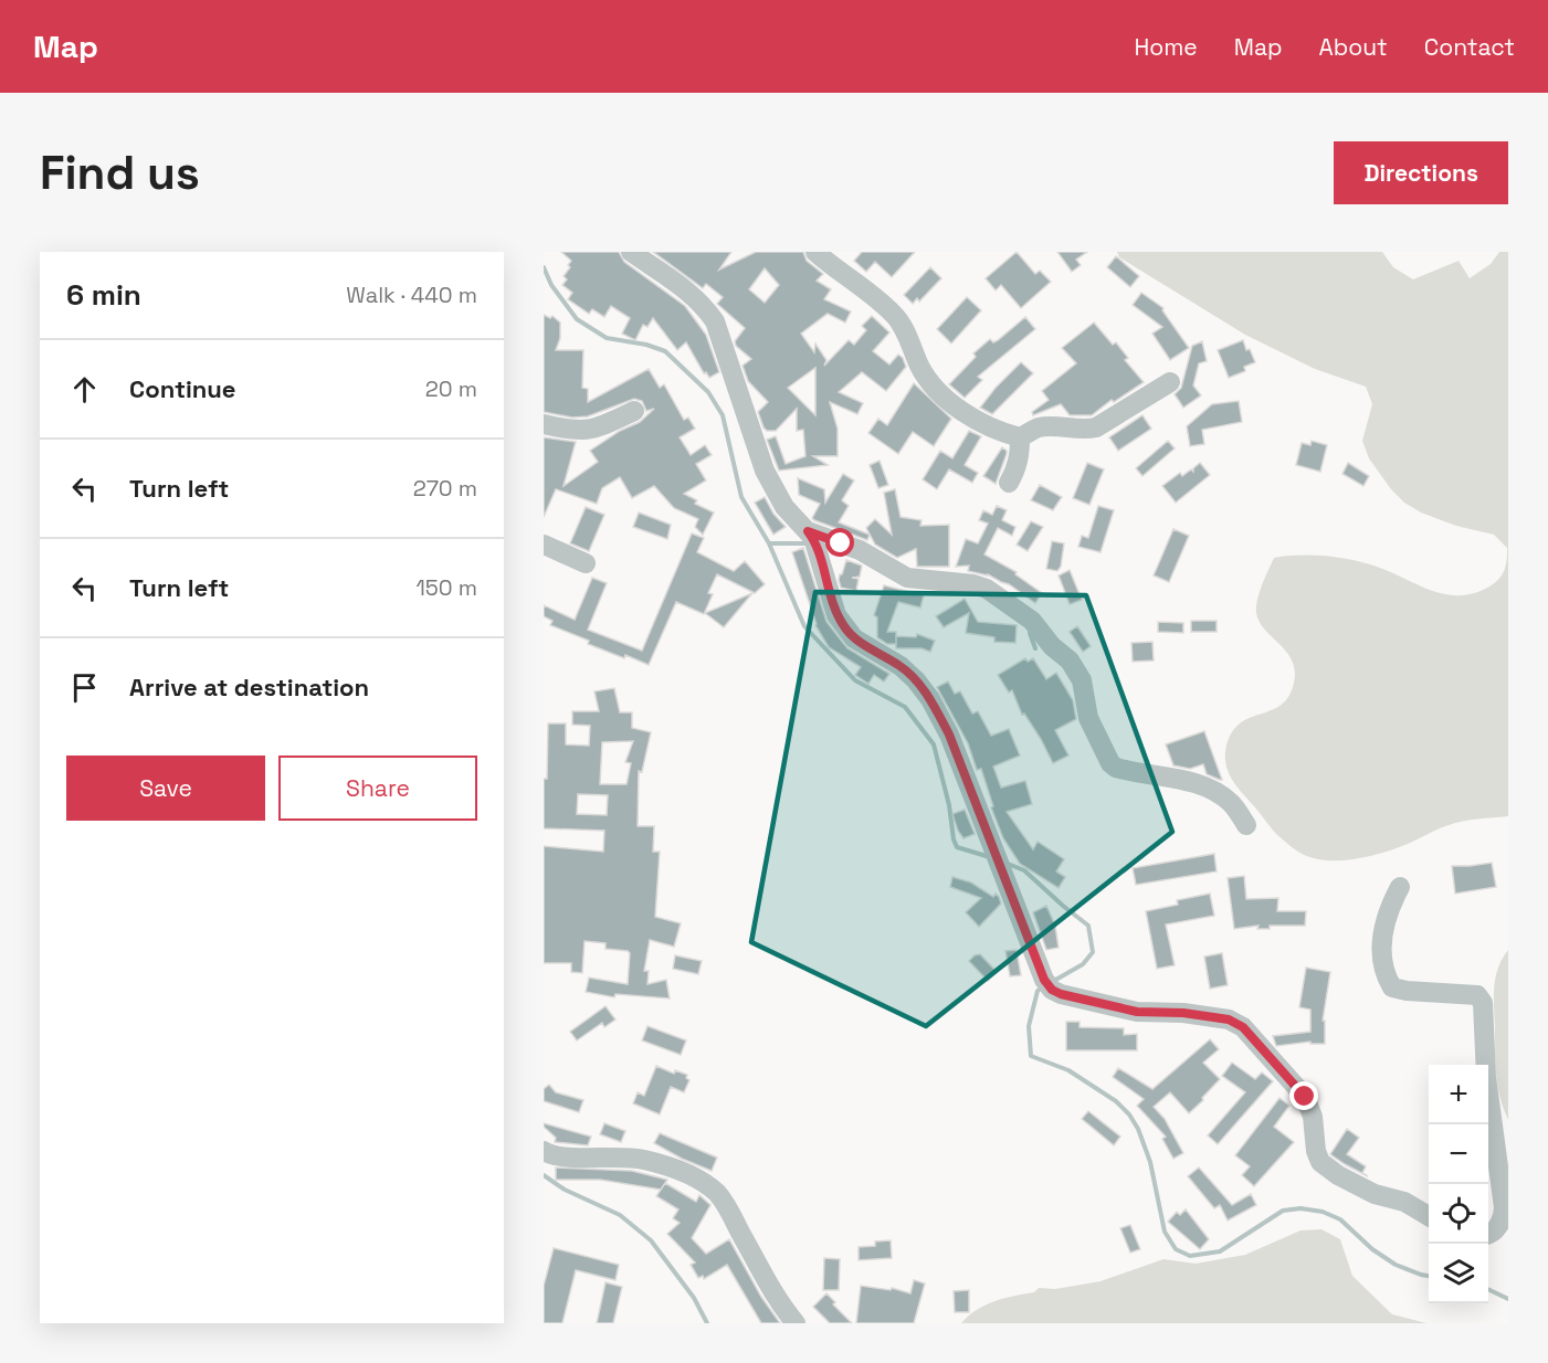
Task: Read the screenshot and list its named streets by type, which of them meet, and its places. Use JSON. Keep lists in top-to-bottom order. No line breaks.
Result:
{"page":{"header":"Map","nav":["Home","Map","About","Contact"],"buttons":["Directions",["Save","Share"]],"title":"Find us","heading":["6 min","Walk · 440 m"],"list":[["Continue","20 m"],["Turn left","270 m"],["Turn left","150 m"],"Arrive at destination"],"map_buttons":["+","−"]}}
